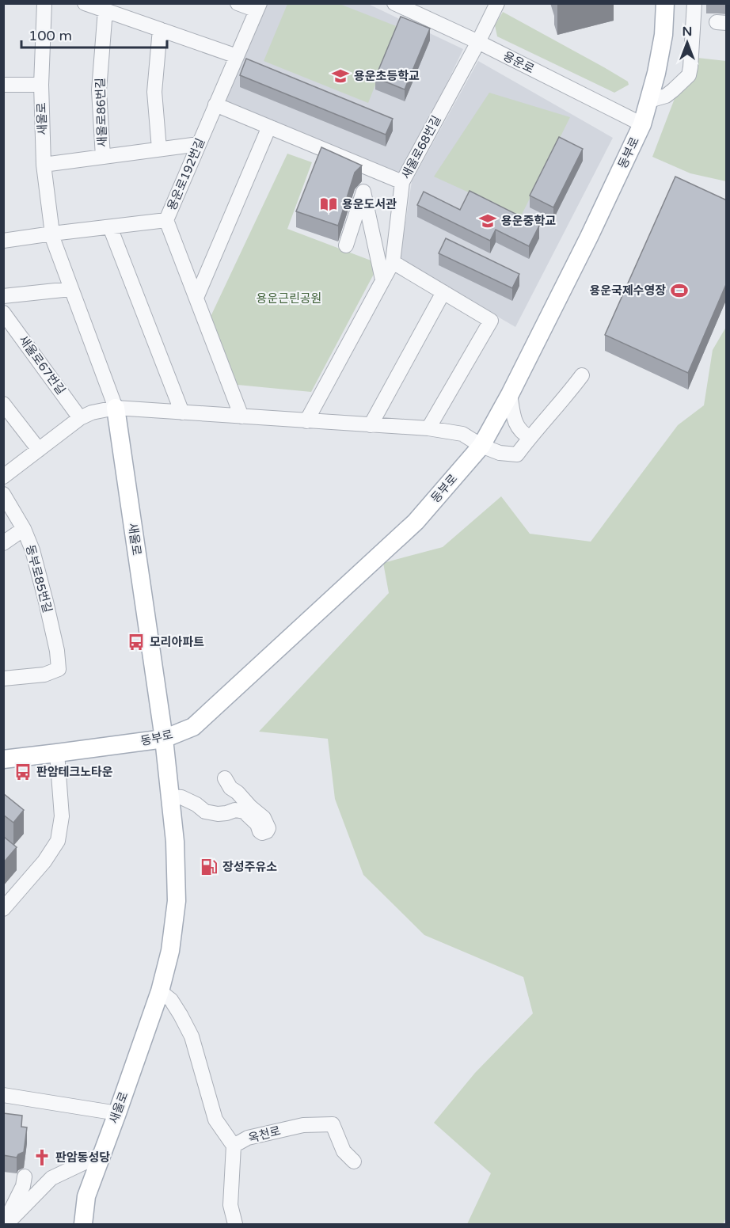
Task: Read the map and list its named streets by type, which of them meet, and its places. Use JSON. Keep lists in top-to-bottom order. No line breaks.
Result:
{"streets":{"main road":["새울로","동부로"],"street":["용운로","새울로86번길","새울로68번길","용운로192번길","새울로67번길","동부로85번길","옥천로"]},"crossings":[["용운로","새울로68번길"],["용운로","동부로"],["새울로86번길","새울로"],["새울로86번길","용운로192번길"],["새울로","동부로"]],"parks":["용운근린공원"],"places":{"school or university":["용운초등학교","용운중학교"],"library":["용운도서관"],"sports":["용운국제수영장"],"bus stop":["모리아파트","판암테크노타운"],"fuel station":["장성주유소"],"church":["판암동성당"]},"scale_bar":"100 m","north":"top"}
